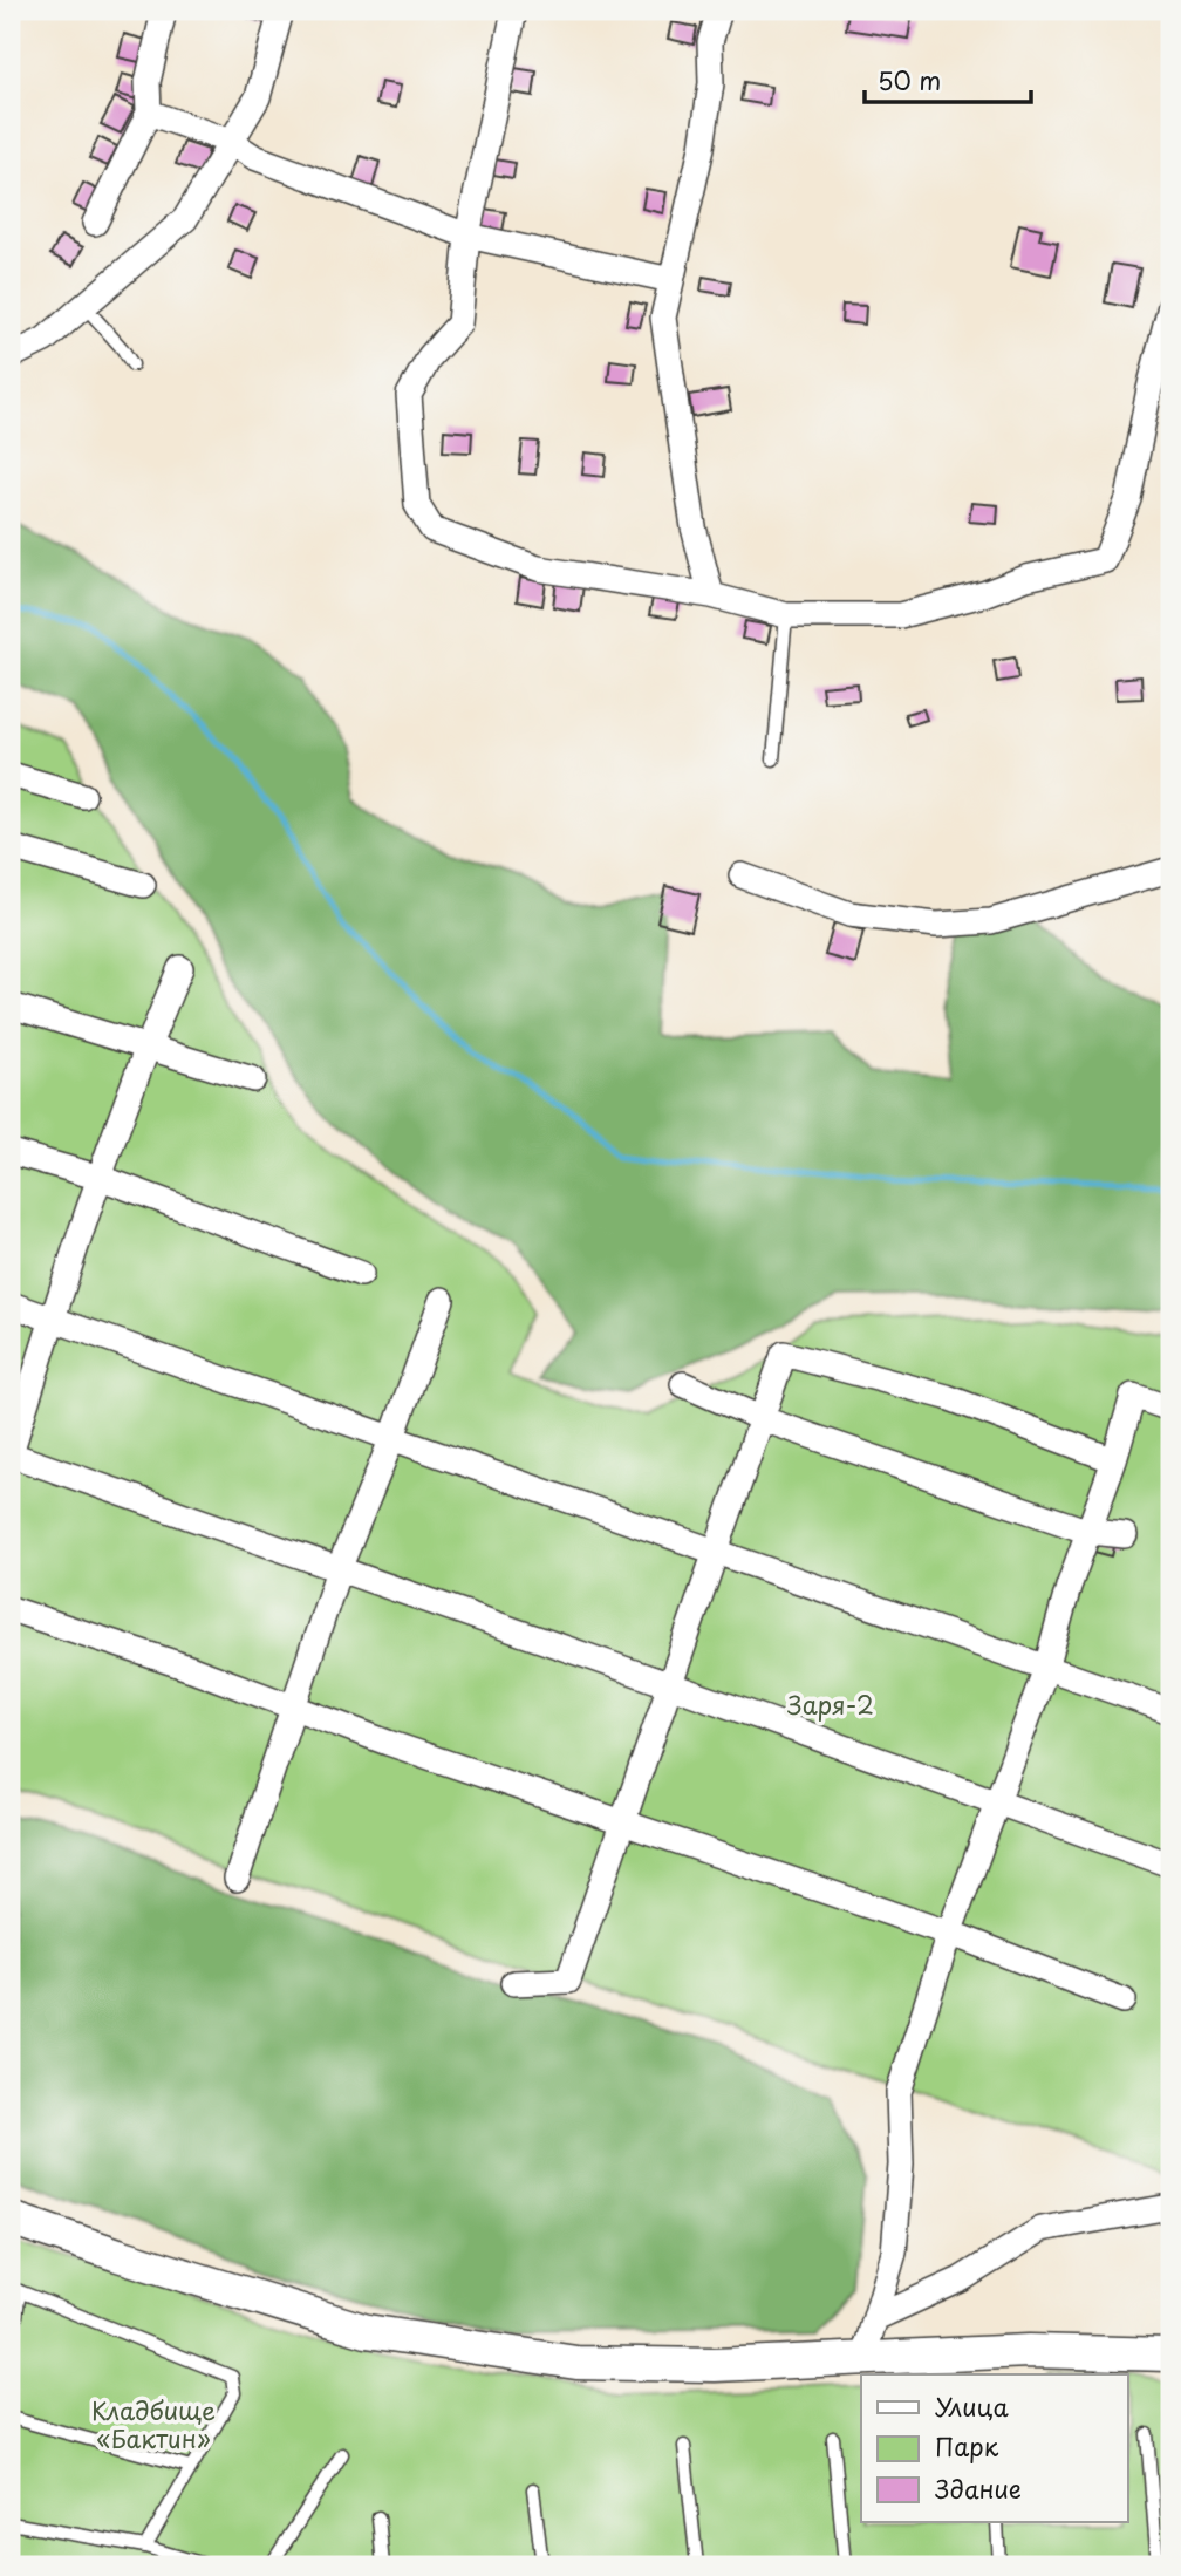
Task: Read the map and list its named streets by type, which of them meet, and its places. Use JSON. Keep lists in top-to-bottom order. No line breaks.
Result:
{"parks":["Заря-2","Кладбище «Бактин»"],"legend":["Улица","Парк","Здание"],"scale_bar":"50 m"}
